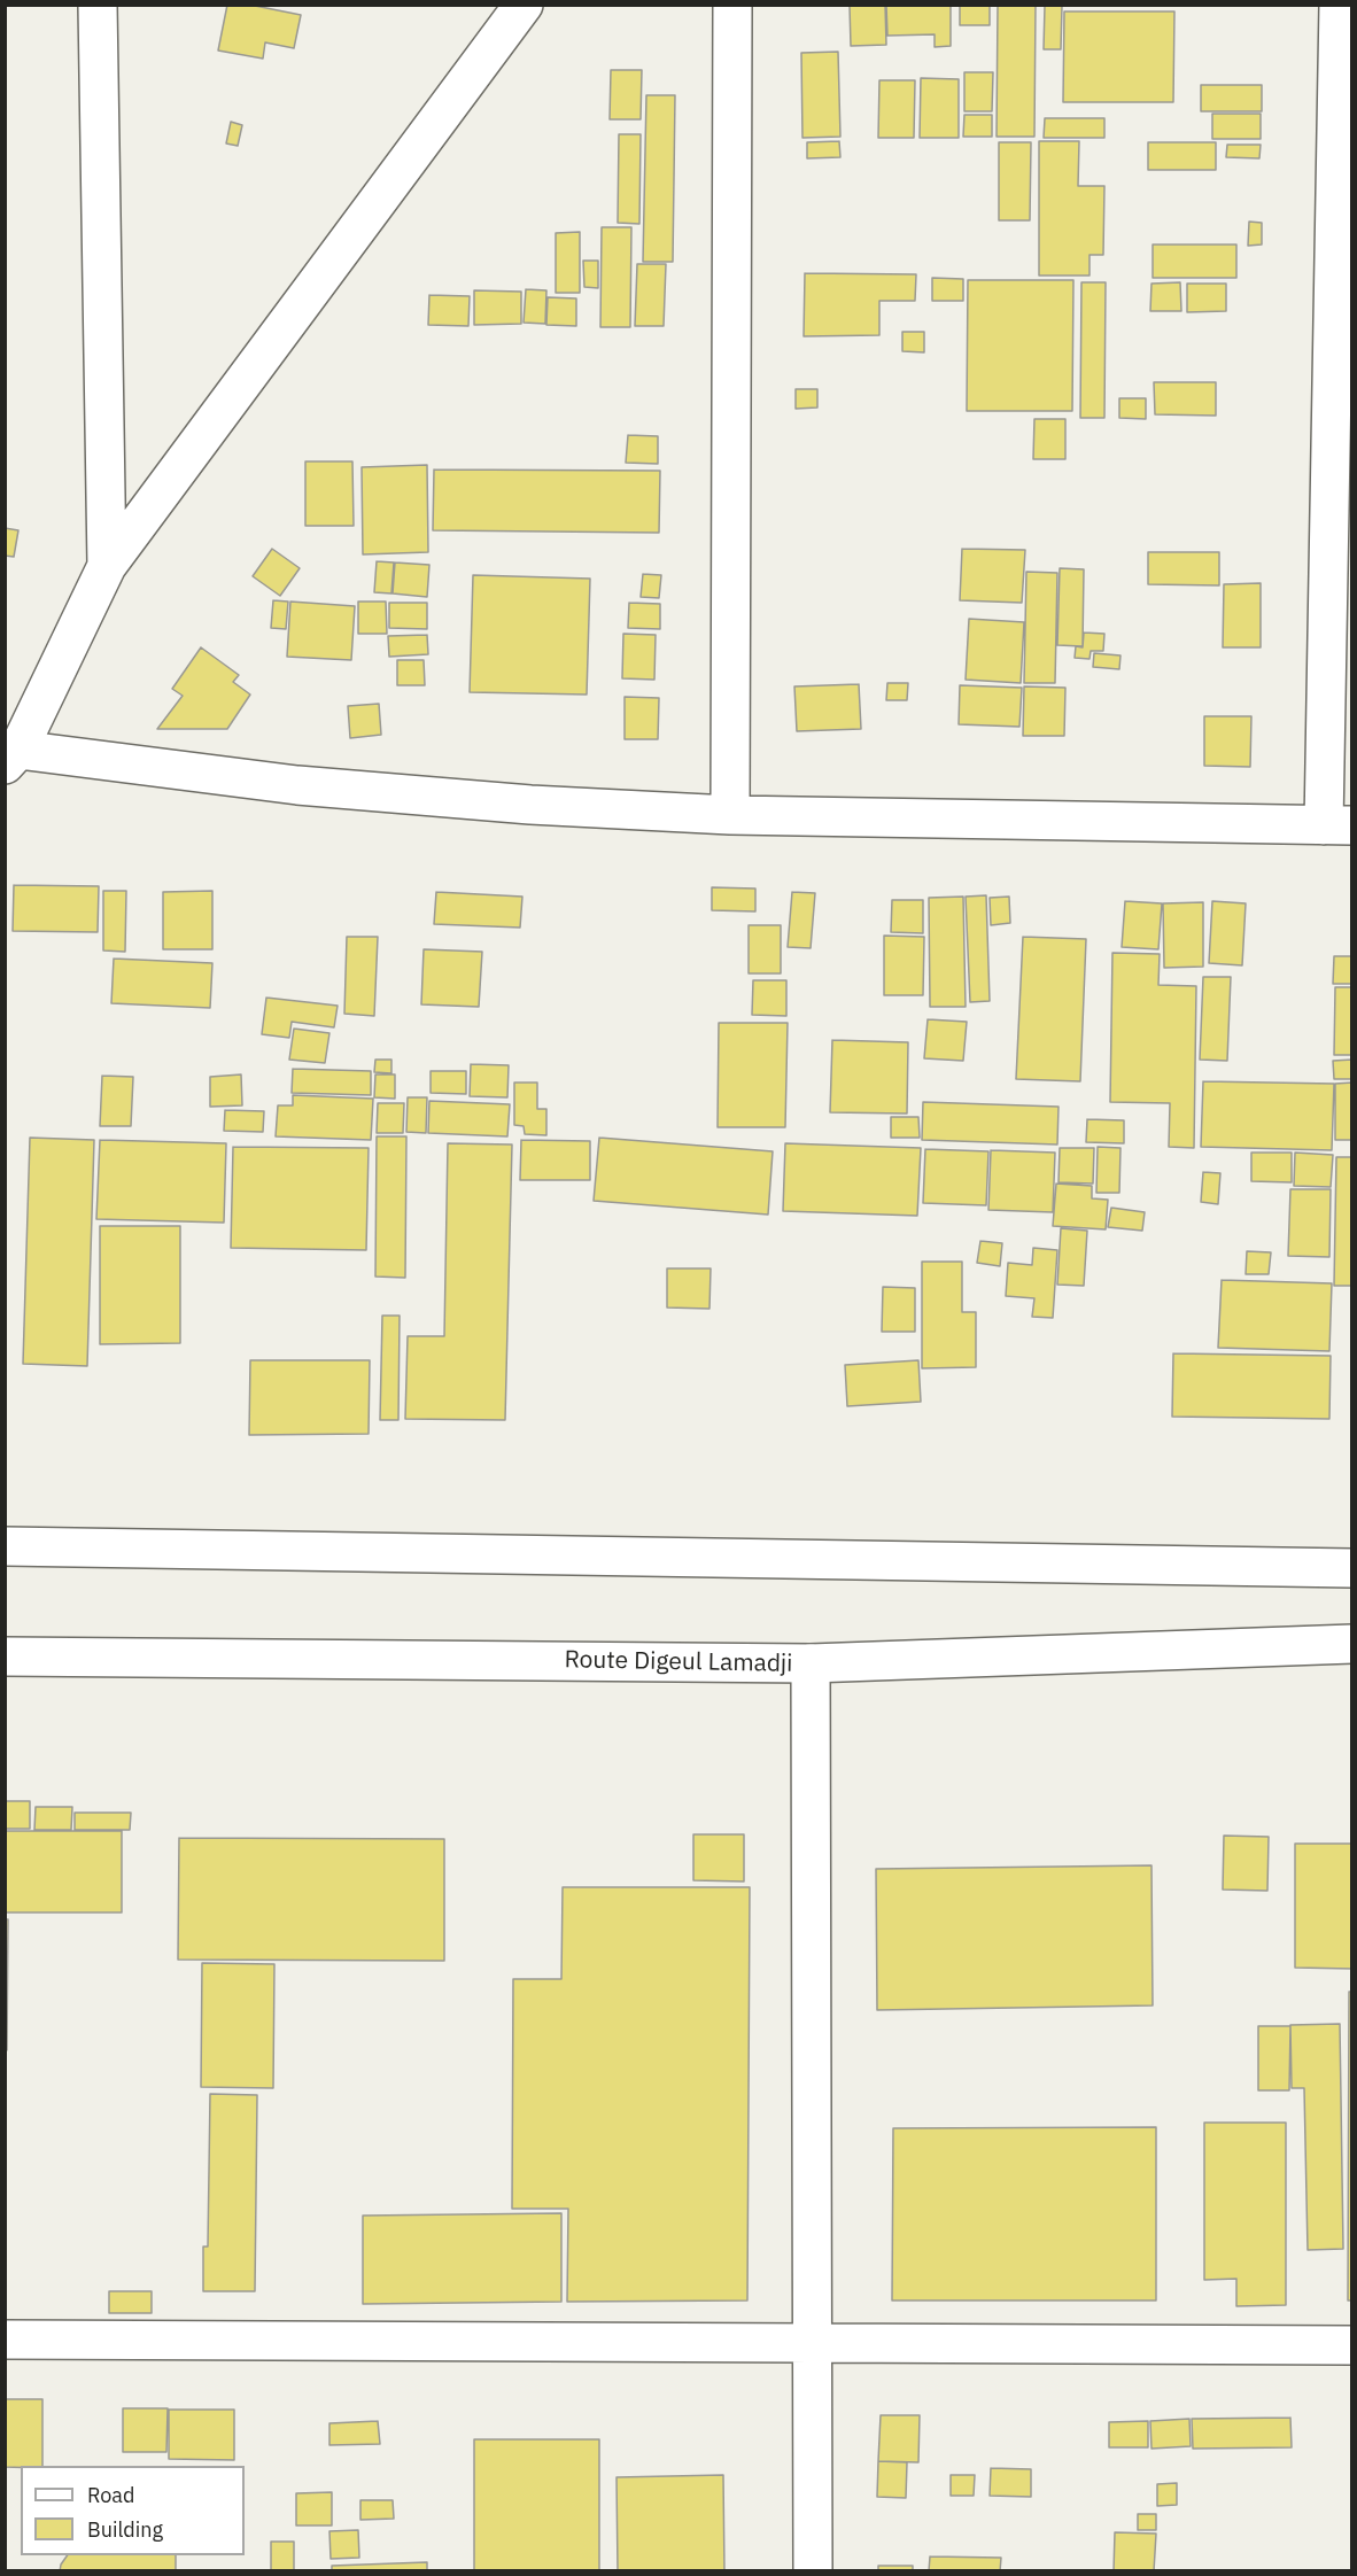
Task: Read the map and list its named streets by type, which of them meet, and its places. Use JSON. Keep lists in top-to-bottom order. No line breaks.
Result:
{"streets":{"street":["Route Digeul Lamadji"]},"legend":["Road","Building"]}
